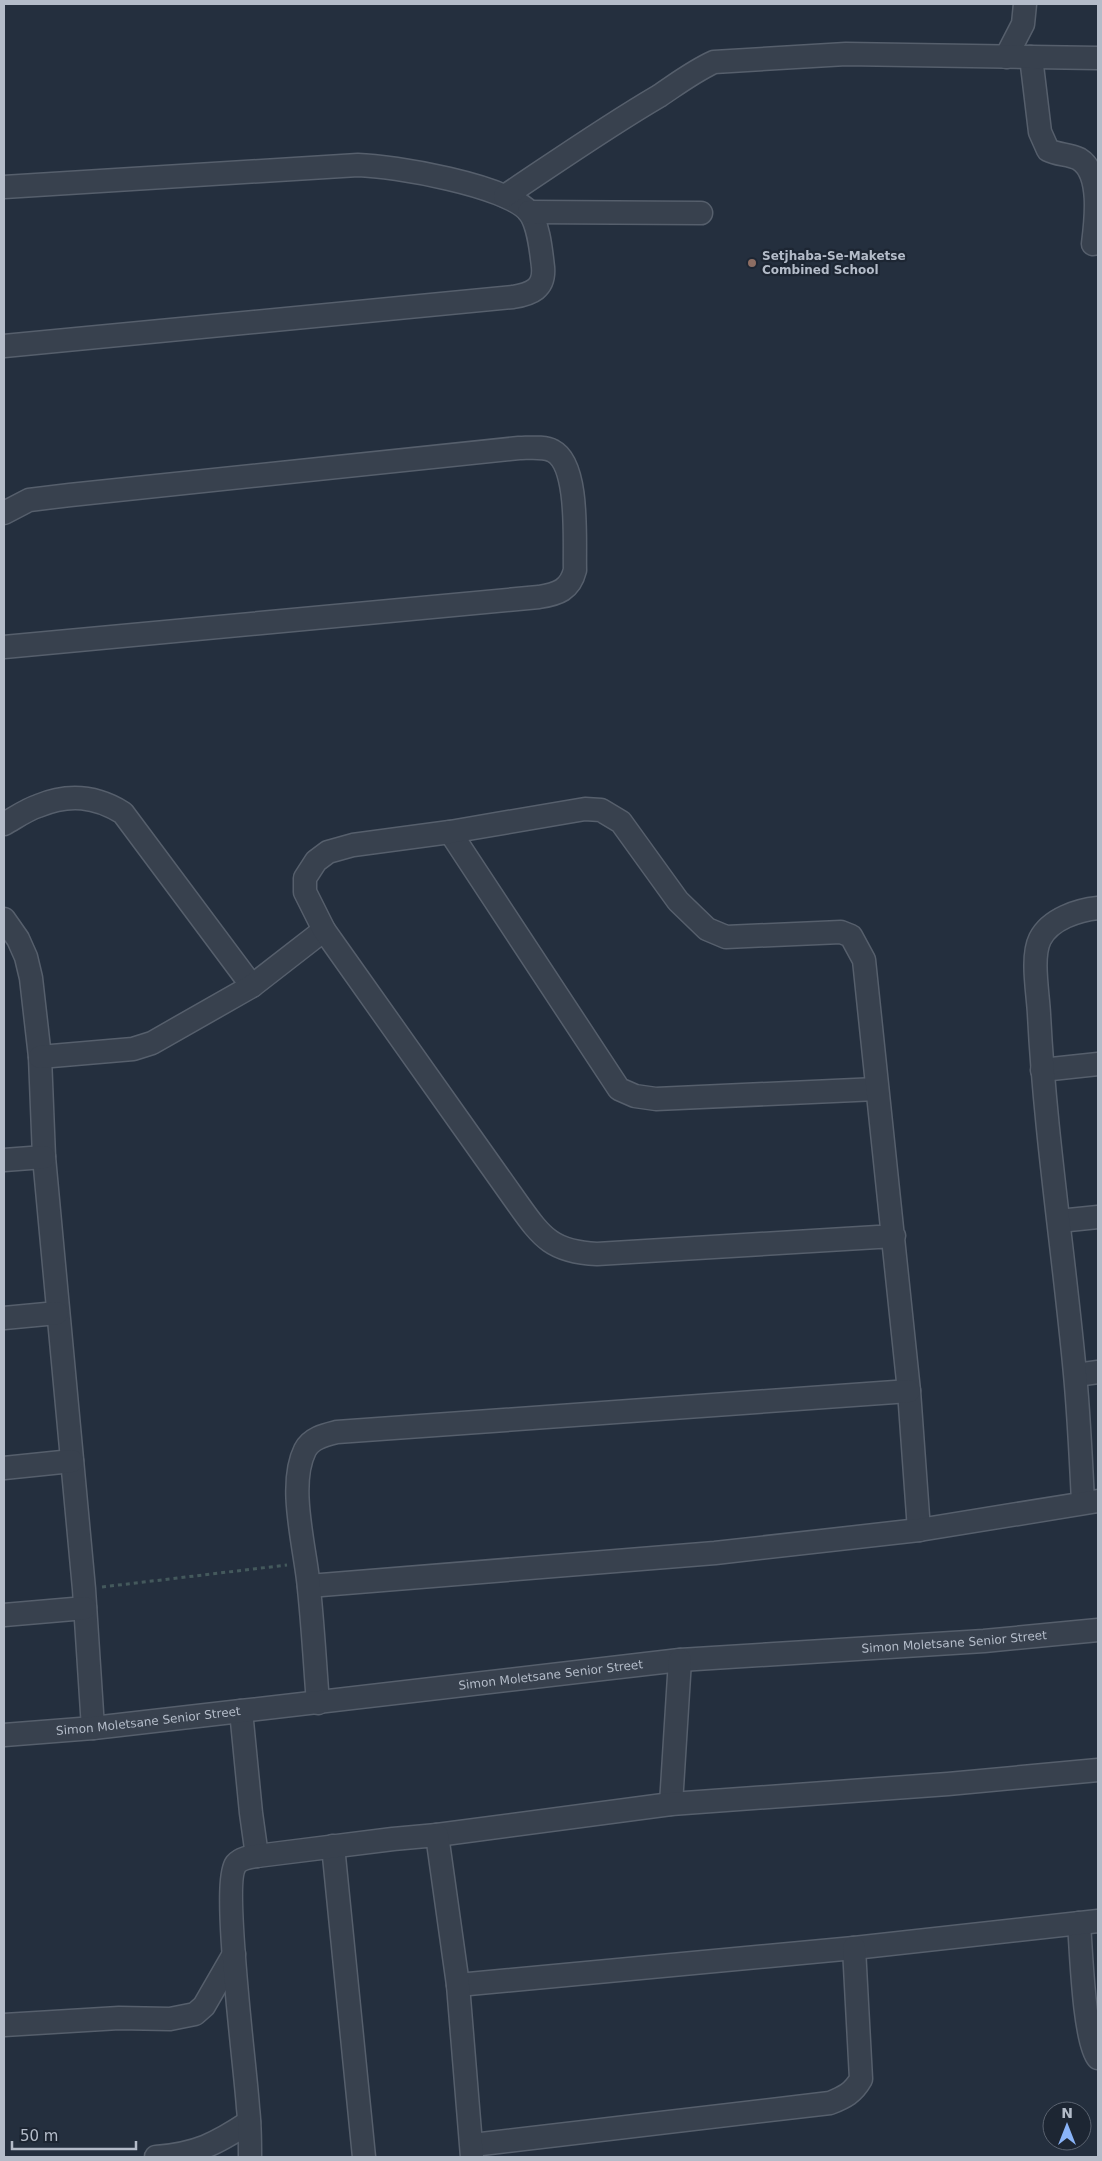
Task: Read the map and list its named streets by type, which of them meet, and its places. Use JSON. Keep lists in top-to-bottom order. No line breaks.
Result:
{"streets":{"street":["Simon Moletsane Senior Street"]},"places":["Setjhaba-Se-Maketse Combined School"],"scale_bar":"50 m","north":"top"}
